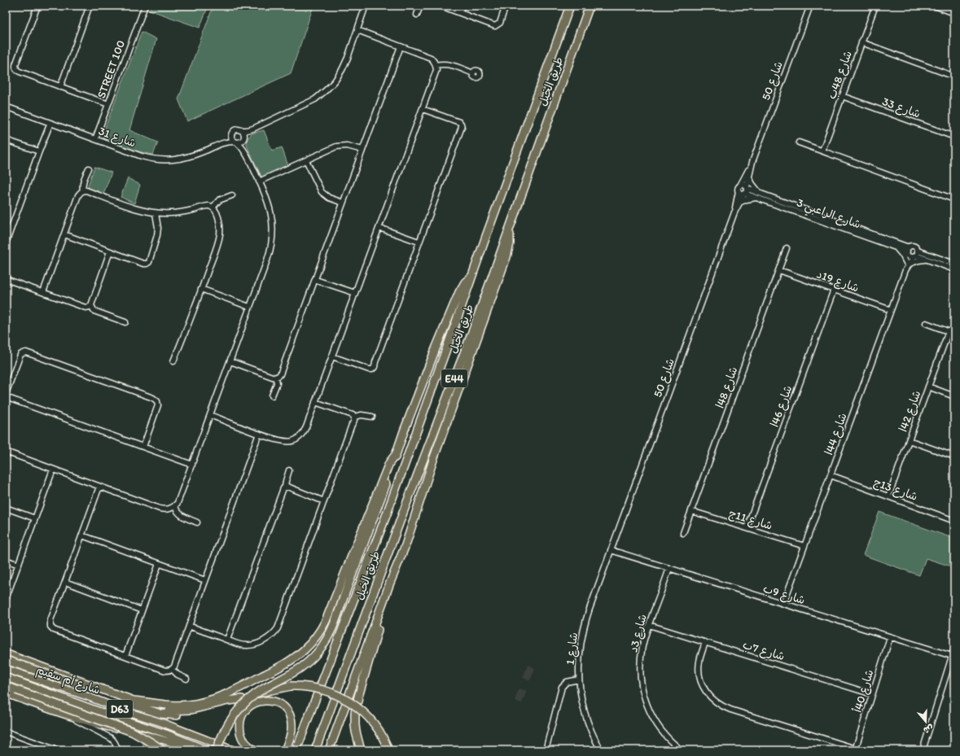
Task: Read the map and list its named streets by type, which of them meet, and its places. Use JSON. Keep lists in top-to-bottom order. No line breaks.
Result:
{"streets":{"highway":["طريق الخيل","E44"],"main road":["شارع أم سقيم","D63"],"street":["STREET 100","شارع 48ب","شارع 50","شارع 33","شارع 31","شارع الراعبي 3","شارع 19د","شارع 48ا","شارع 46ا","شارع 42ا","شارع 44ا","شارع 13ج","شارع 11ج","شارع 9ب","شارع 3د","شارع 1","شارع 7ب","شارع 40أ"]},"crossings":[["STREET 100","شارع 31"],["شارع 48ب","شارع 33"],["شارع 50","شارع الراعبي 3"],["شارع 50","شارع 9ب"],["شارع 50","شارع 1"],["شارع الراعبي 3","شارع 44ا"],["شارع 19د","شارع 48ا"],["شارع 19د","شارع 46ا"],["شارع 19د","شارع 44ا"],["شارع 48ا","شارع 11ج"],["شارع 46ا","شارع 11ج"],["شارع 42ا","شارع 13ج"],["شارع 44ا","شارع 13ج"],["شارع 44ا","شارع 11ج"],["شارع 44ا","شارع 9ب"],["شارع 9ب","شارع 3د"],["شارع 9ب","شارع 1"],["شارع 9ب","شارع 40أ"],["شارع 3د","شارع 7ب"],["شارع 7ب","شارع 40أ"]],"north":"bottom"}
